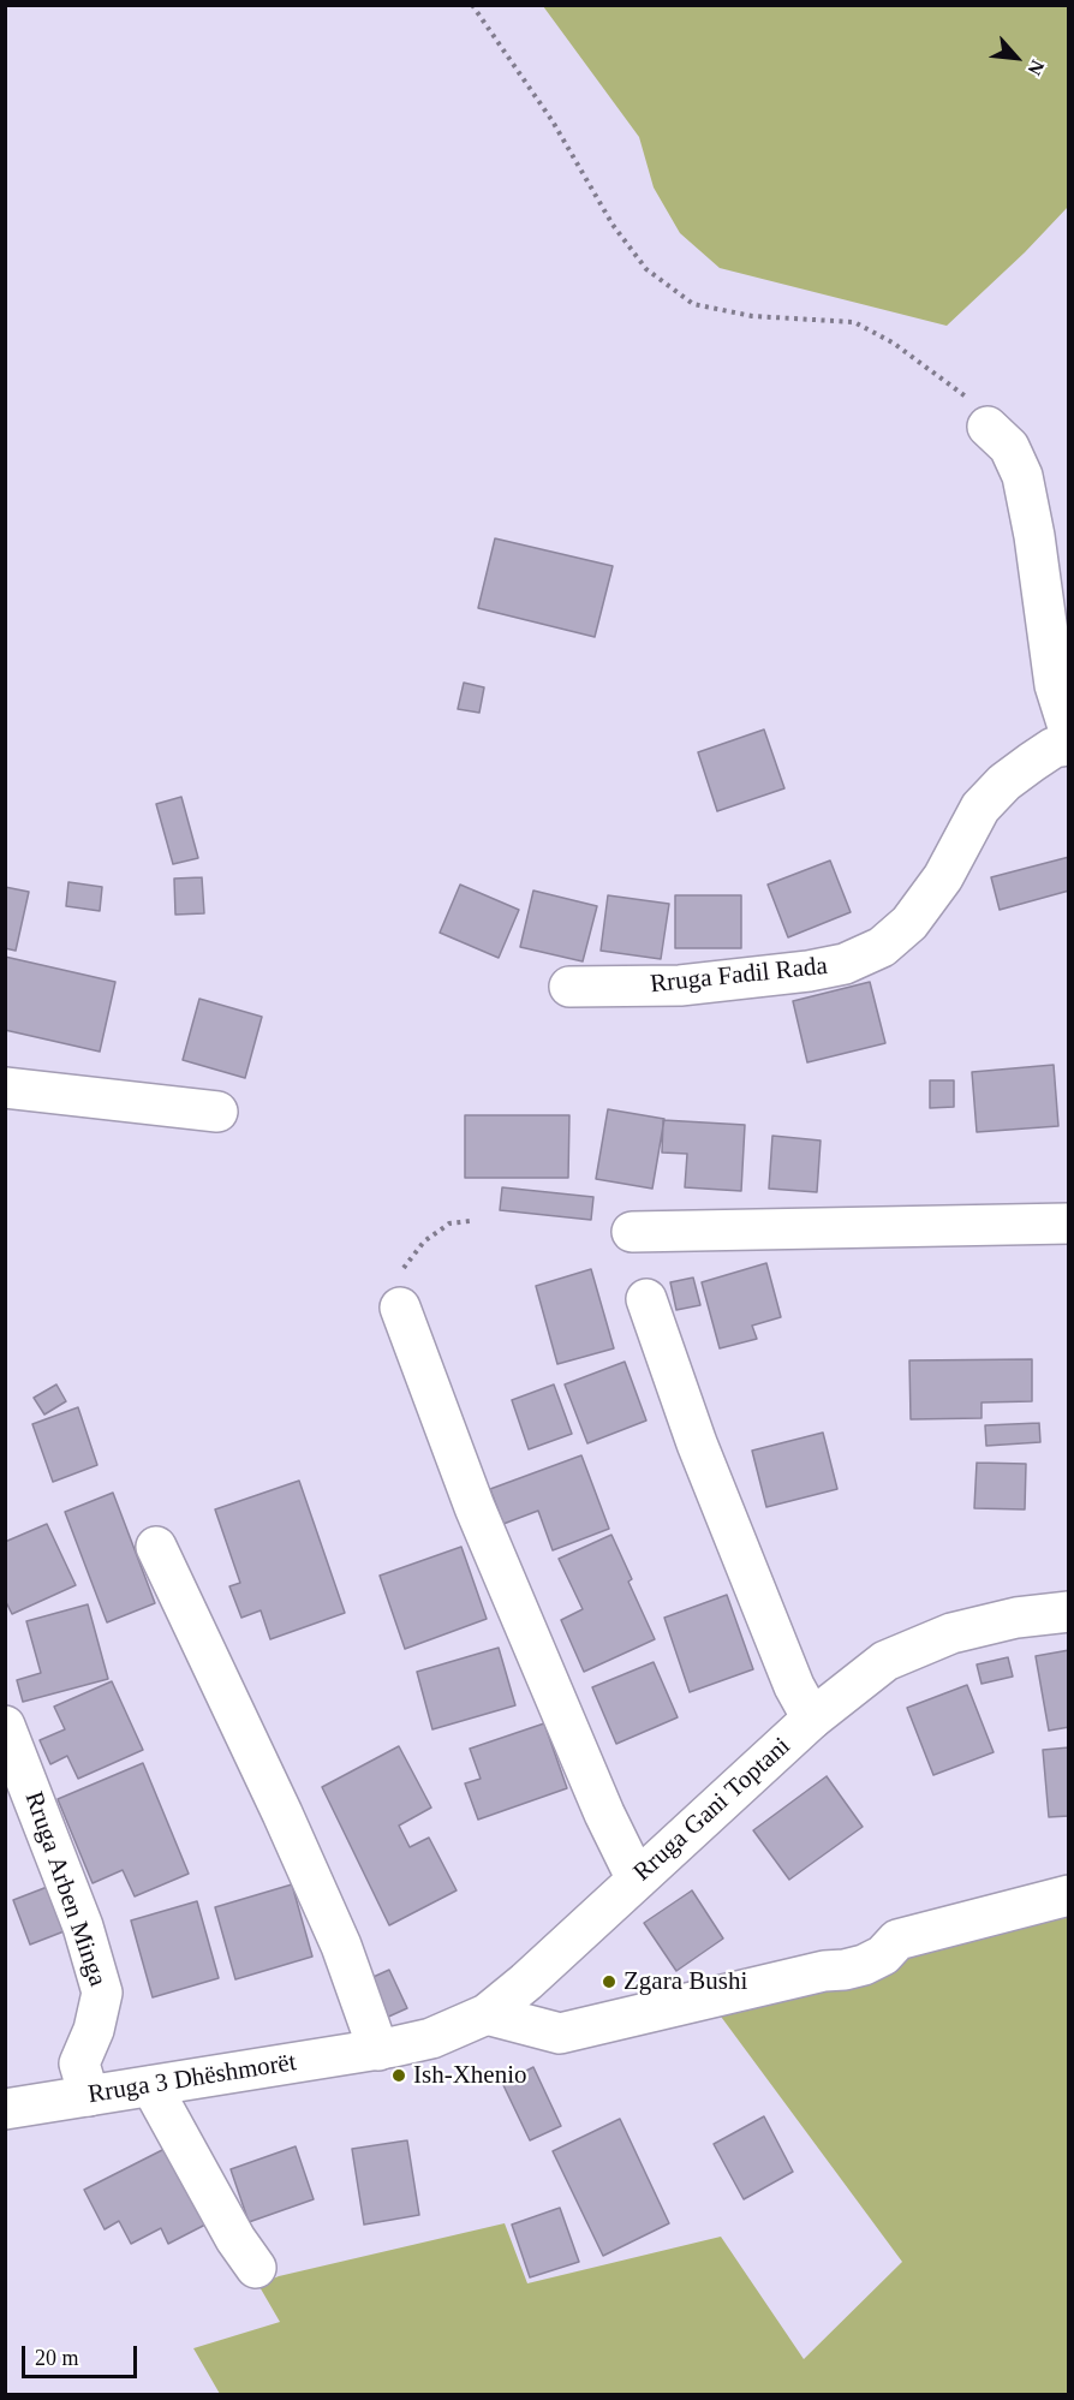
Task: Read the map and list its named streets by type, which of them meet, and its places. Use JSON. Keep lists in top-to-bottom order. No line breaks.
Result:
{"streets":{"street":["Rruga Fadil Rada","Rruga Gani Toptani","Rruga Arben Minga","Rruga 3 Dhëshmorët"]},"crossings":[["Rruga Gani Toptani","Rruga 3 Dhëshmorët"],["Rruga Arben Minga","Rruga 3 Dhëshmorët"]],"places":["Zgara Bushi","Ish-Xhenio"],"scale_bar":"20 m","north":"bottom right"}
